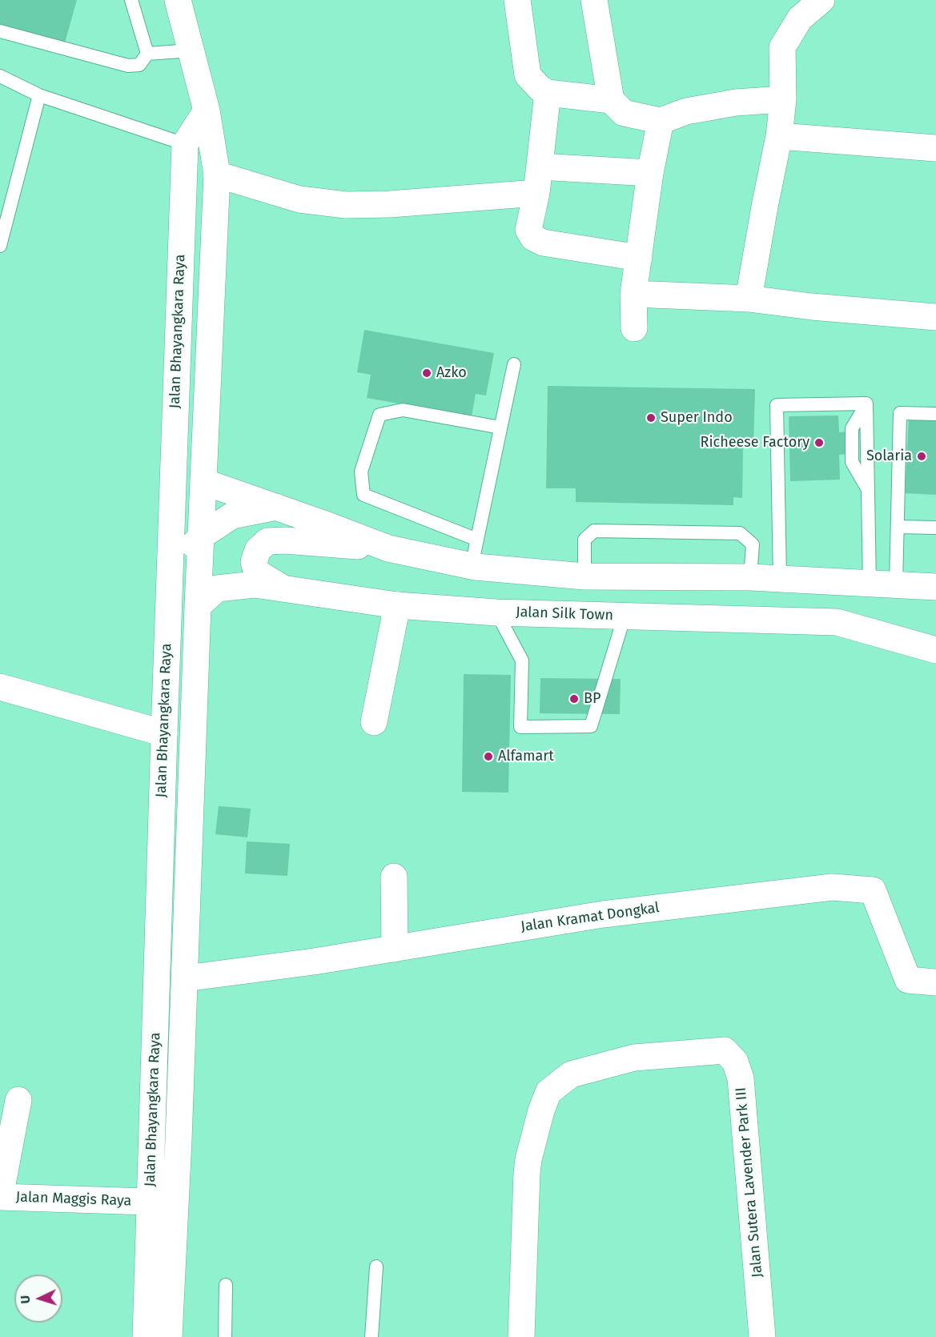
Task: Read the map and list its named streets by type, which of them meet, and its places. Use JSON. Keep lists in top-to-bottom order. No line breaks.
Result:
{"streets":{"main road":["Jalan Bhayangkara Raya","Jalan Silk Town","Jalan Kramat Dongkal","Jalan Sutera Lavender Park III","Jalan Maggis Raya"]},"crossings":[["Jalan Bhayangkara Raya","Jalan Silk Town"],["Jalan Bhayangkara Raya","Jalan Kramat Dongkal"],["Jalan Bhayangkara Raya","Jalan Maggis Raya"]],"places":["Azko","Super Indo","Richeese Factory","Solaria","BP","Alfamart"],"north":"left"}
